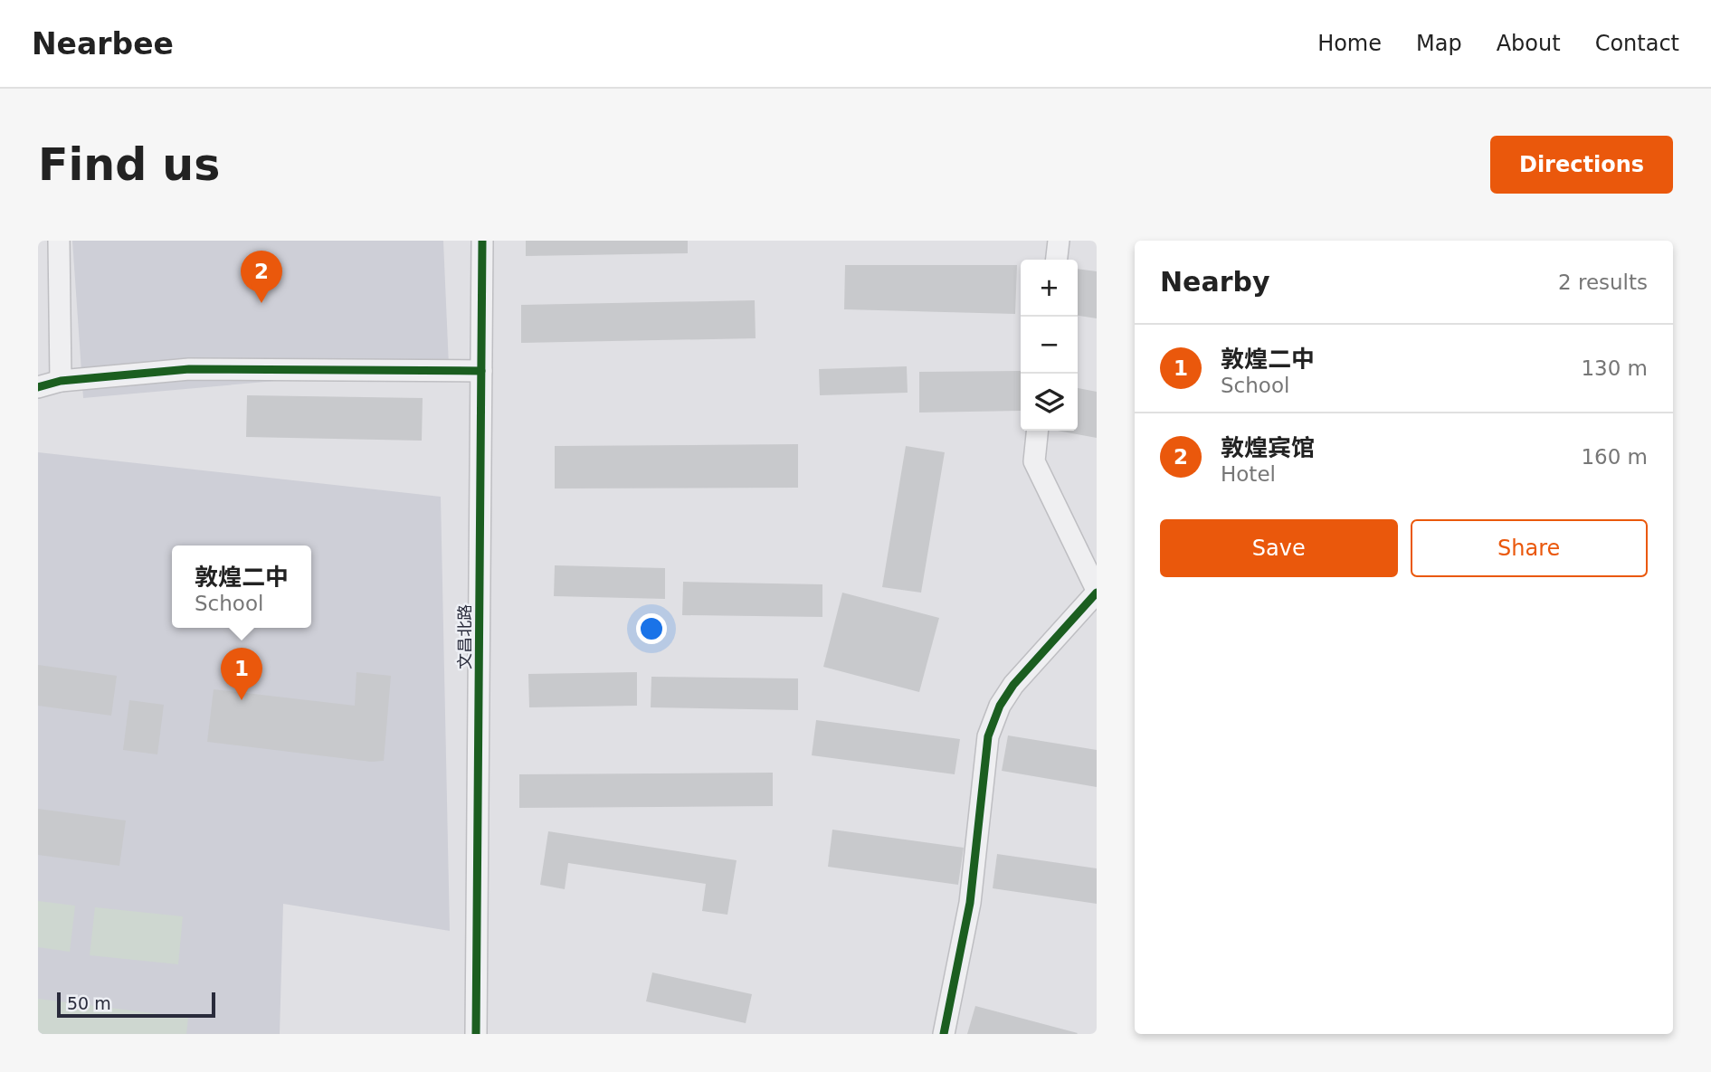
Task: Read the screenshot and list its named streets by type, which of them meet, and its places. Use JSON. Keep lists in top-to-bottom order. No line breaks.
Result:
{"streets":{"street":["文昌北路"]},"scale_bar":"50 m","page":{"header":"Nearbee","nav":["Home","Map","About","Contact"],"buttons":["Directions",["Save","Share"]],"title":"Find us","heading":["Nearby","2 results"],"pins":["2","1"],"map_buttons":["+","−"],"list":[{"mark":"1","name":"敦煌二中","note":"School","value":"130 m"},{"mark":"2","name":"敦煌宾馆","note":"Hotel","value":"160 m"}],"popup":["敦煌二中","School"],"scale":"50 m"}}
